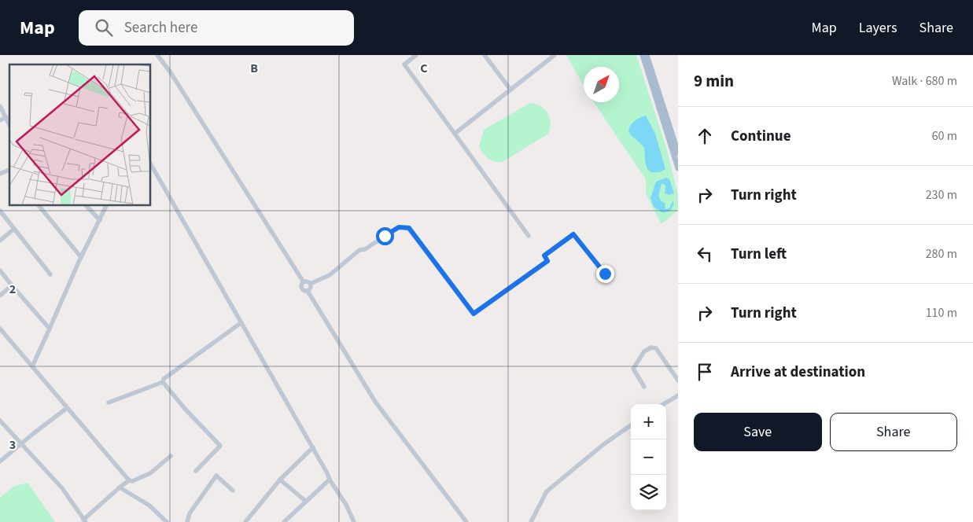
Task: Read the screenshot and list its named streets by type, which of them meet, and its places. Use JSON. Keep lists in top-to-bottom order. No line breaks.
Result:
{"north":"top right","page":{"header":"Map","search":"Search here","nav":["Map","Layers","Share"],"heading":["9 min","Walk · 680 m"],"list":[["Continue","60 m"],["Turn right","230 m"],["Turn left","280 m"],["Turn right","110 m"],"Arrive at destination"],"buttons":["Save","Share"],"map_buttons":["+","−"]},"grid":{"columns":["B","C"],"rows":["2","3"]}}
